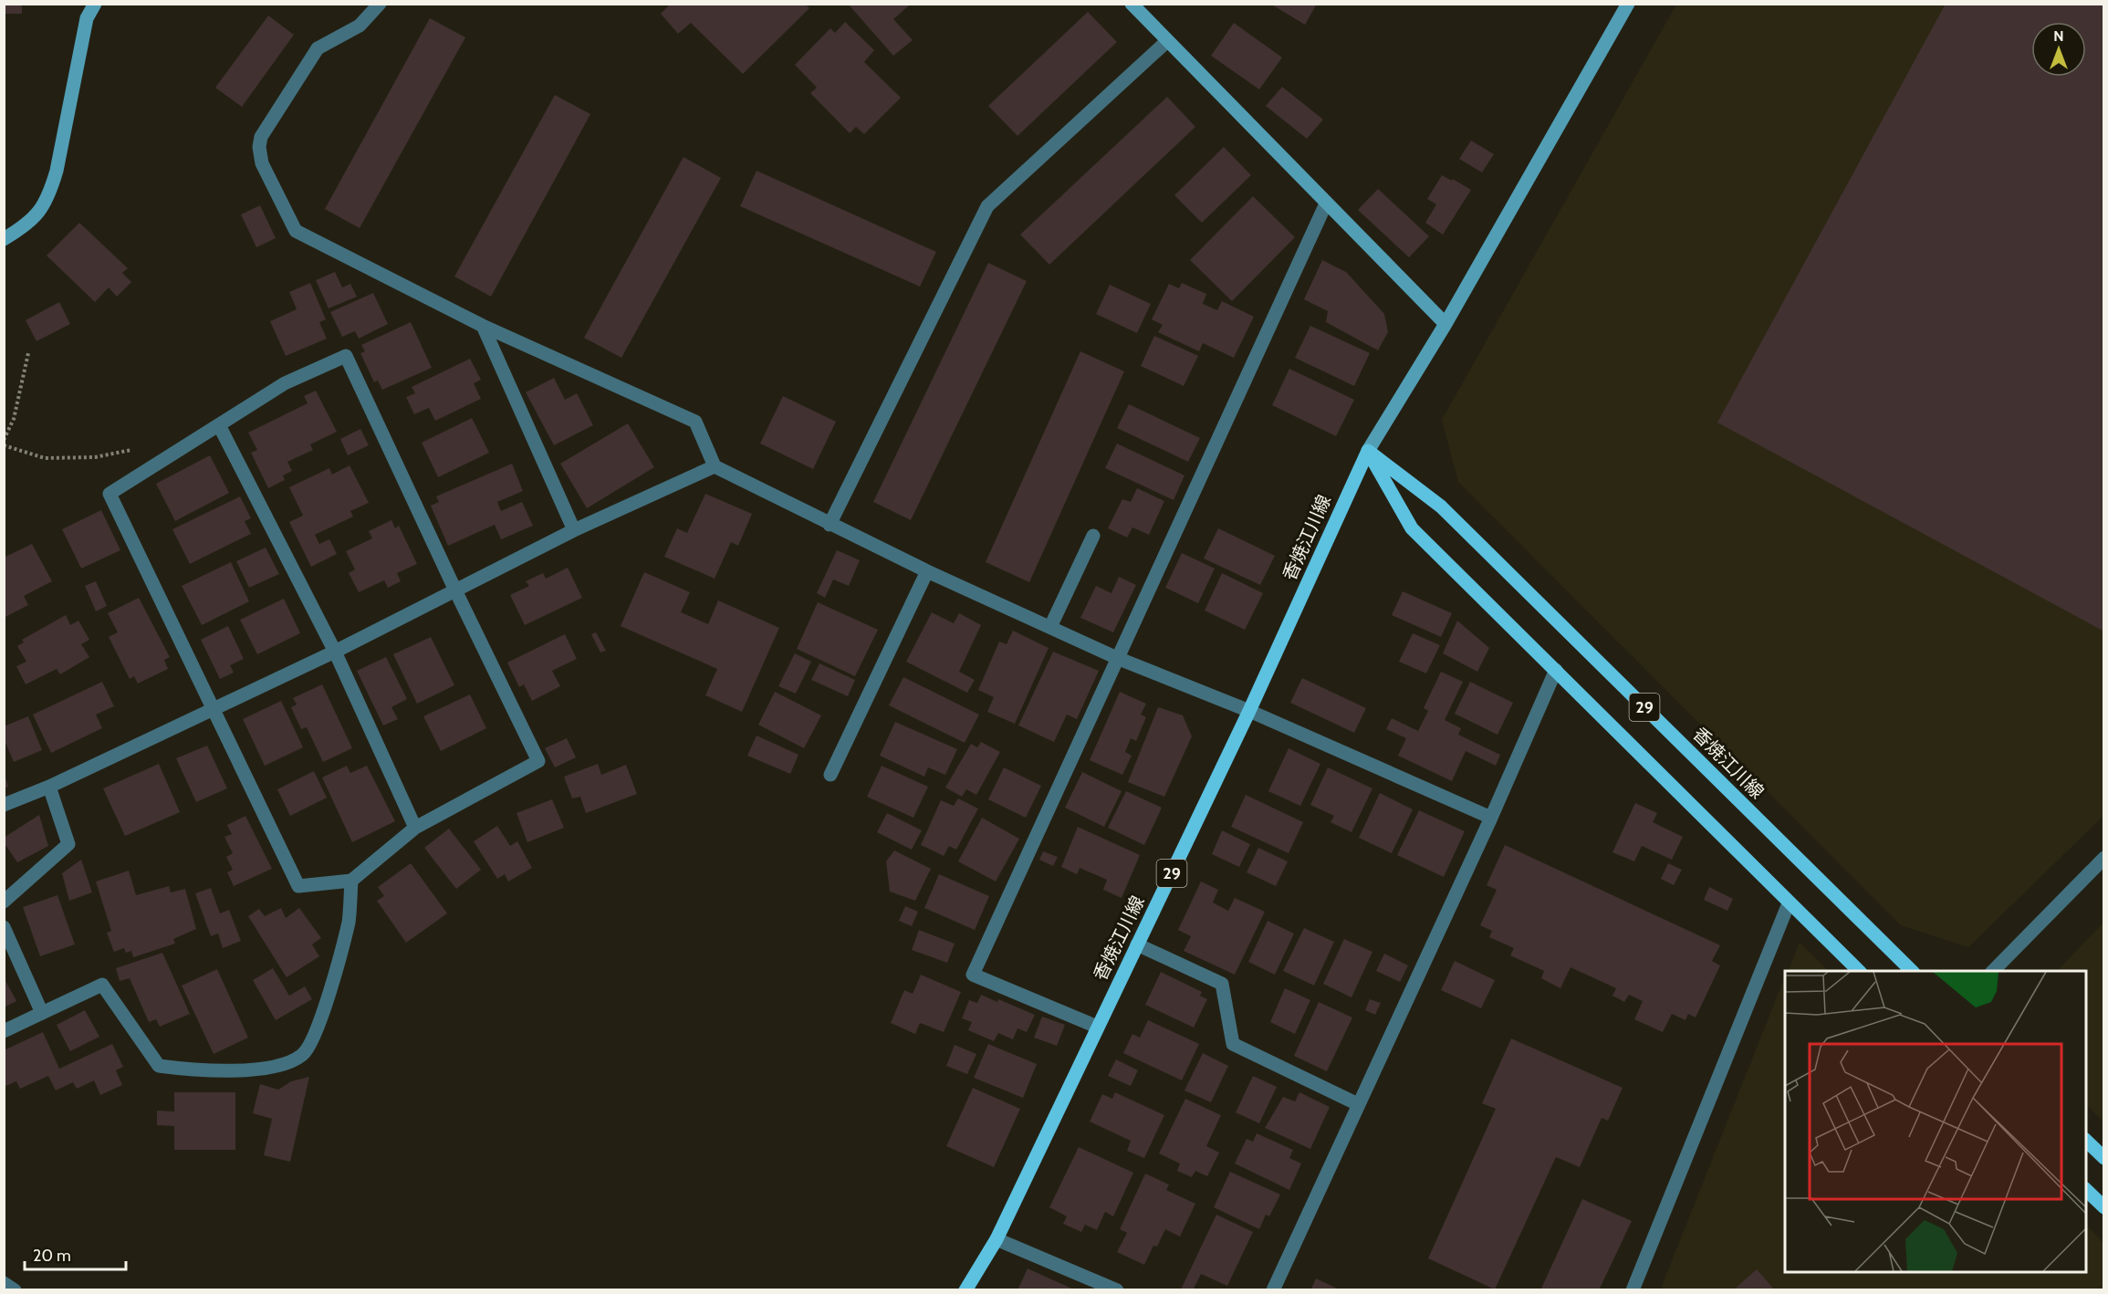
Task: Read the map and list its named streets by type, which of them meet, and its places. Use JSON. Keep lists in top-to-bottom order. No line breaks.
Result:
{"streets":{"main road":["香焼江川線","29"]},"crossings":[["香焼江川線","29"]],"scale_bar":"20 m","north":"top"}
